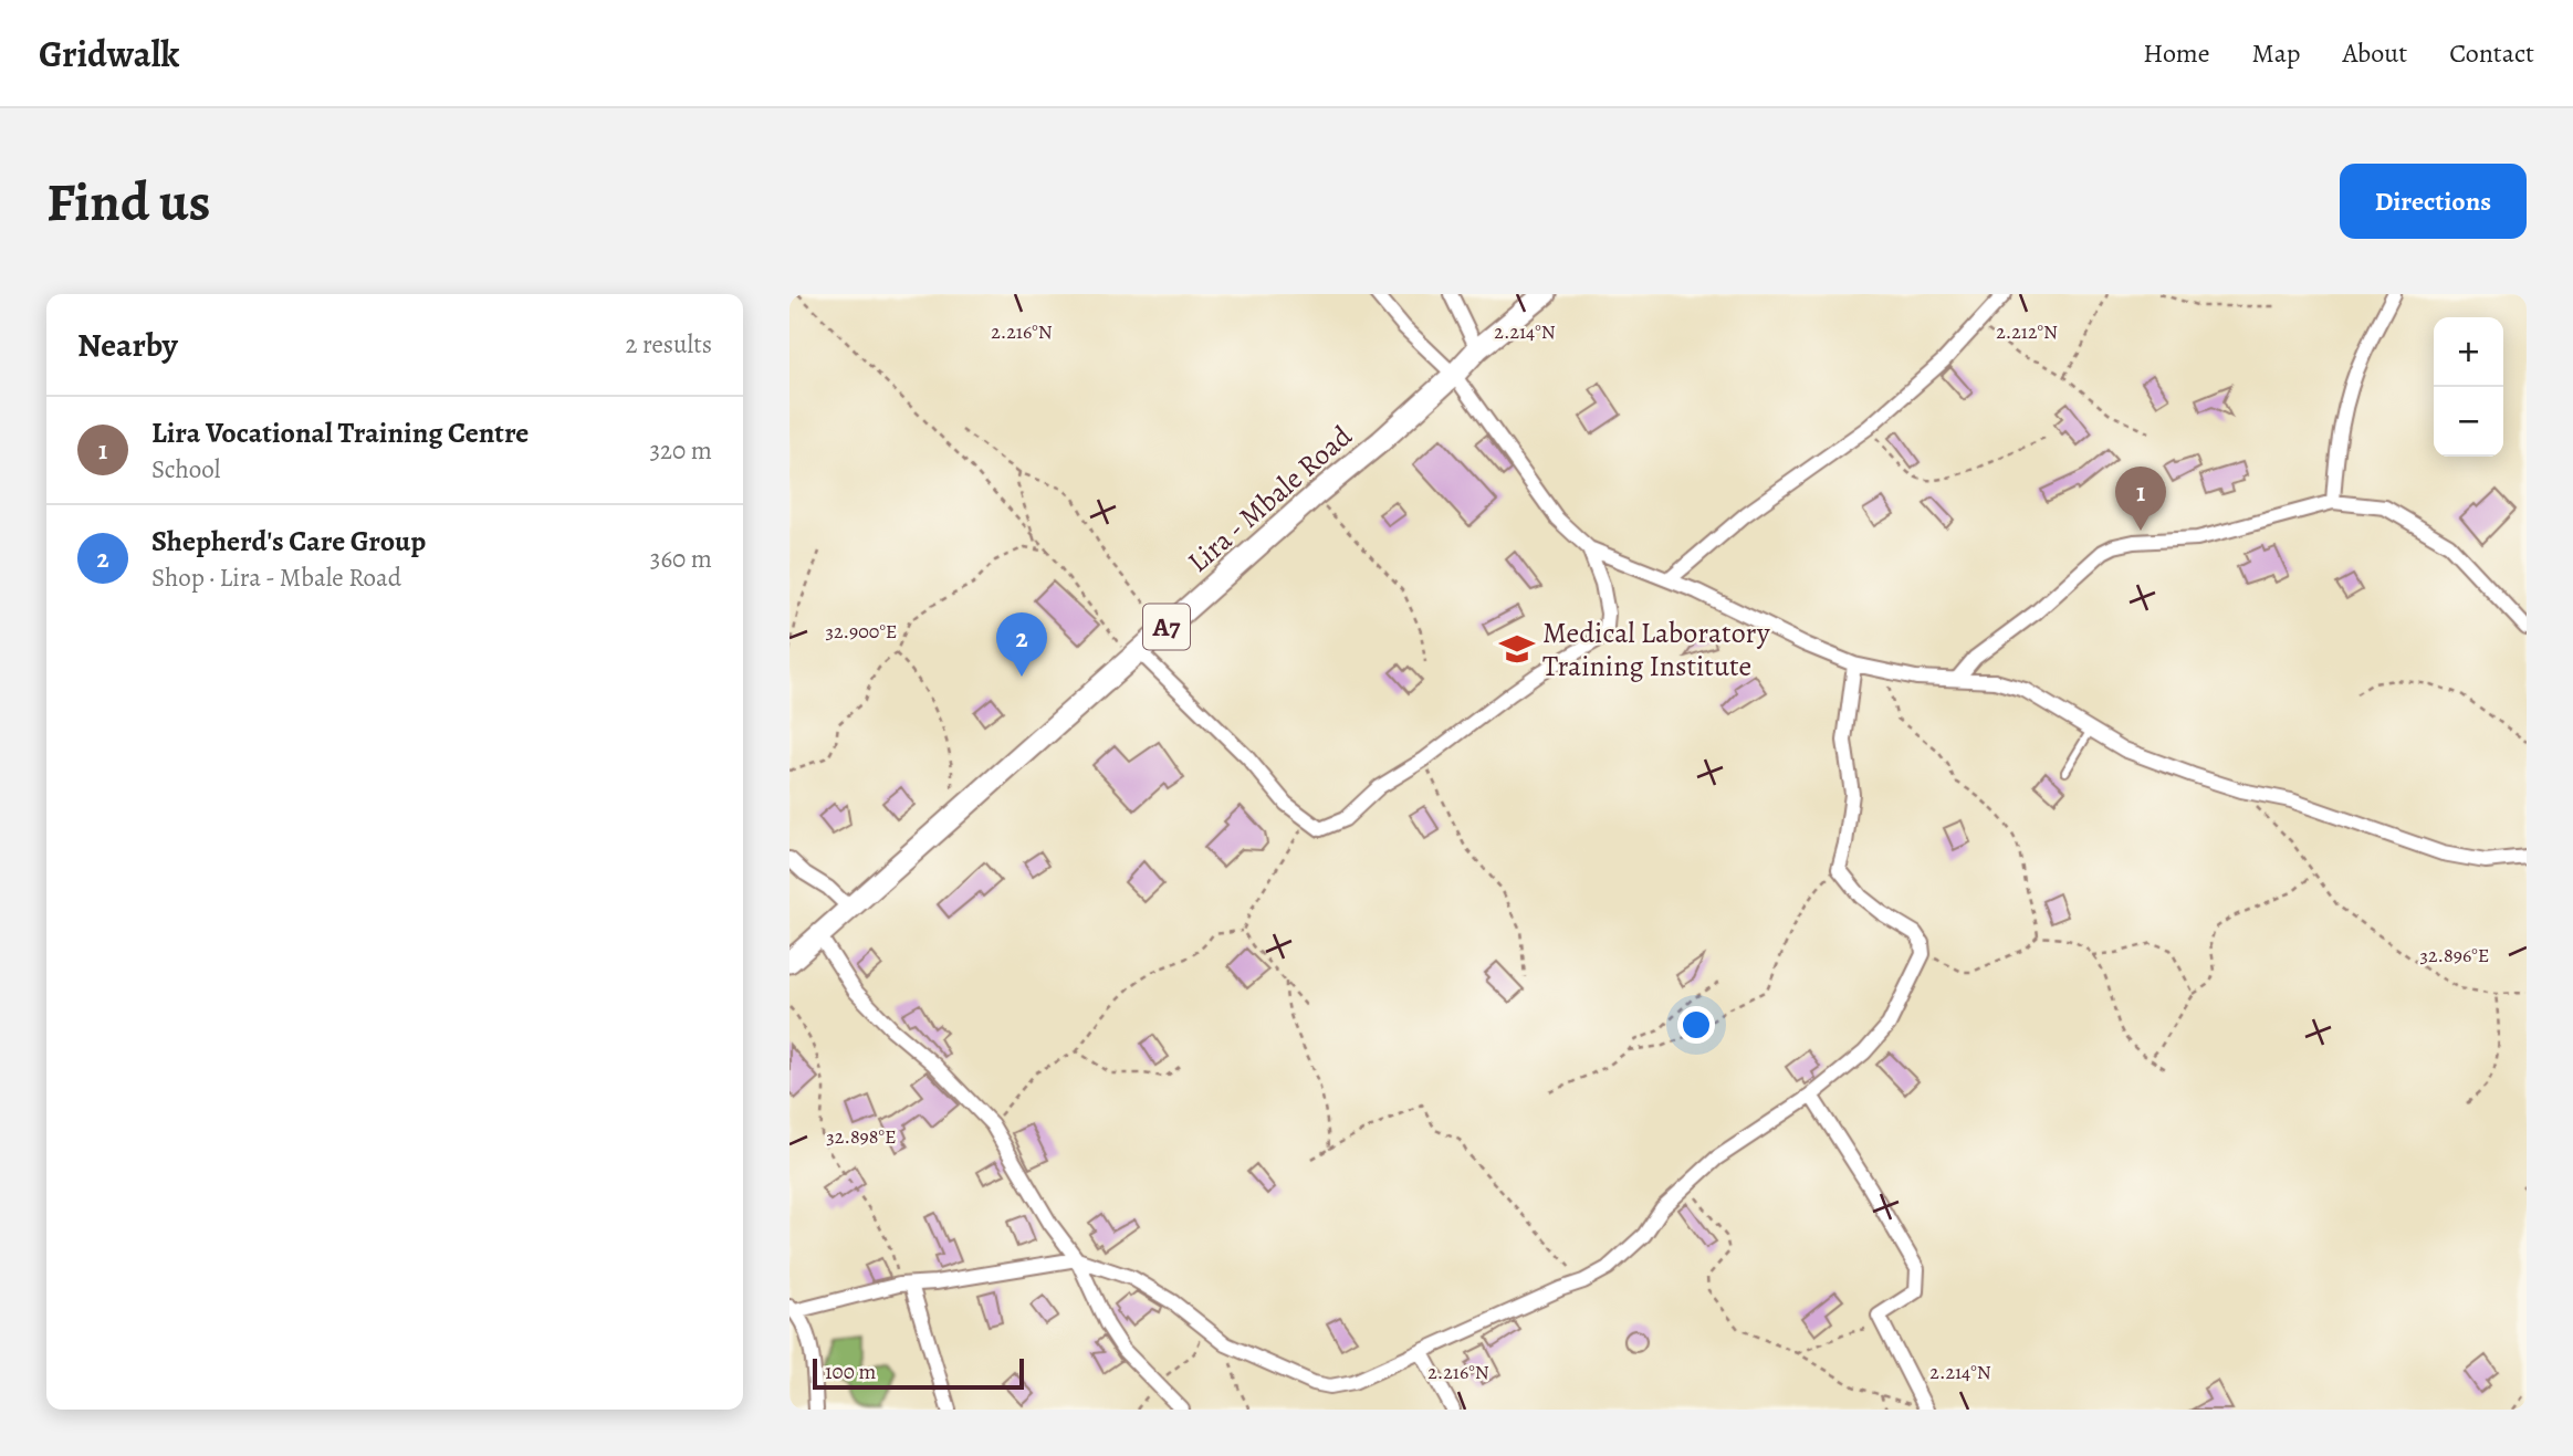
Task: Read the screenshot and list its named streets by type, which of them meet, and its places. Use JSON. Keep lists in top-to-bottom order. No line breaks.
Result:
{"streets":{"main road":["Lira - Mbale Road","A7"]},"places":{"school or university":["Medical Laboratory Training Institute"]},"scale_bar":"100 m","page":{"header":"Gridwalk","nav":["Home","Map","About","Contact"],"buttons":"Directions","title":"Find us","heading":["Nearby","2 results"],"map_buttons":["+","−"],"list":[{"mark":"1","name":"Lira Vocational Training Centre","note":"School","value":"320 m"},{"mark":"2","name":"Shepherd's Care Group","note":"Shop · Lira - Mbale Road","value":"360 m"}],"pins":["1","2"],"scale":"100 m"},"coordinates":["2.216°N","2.214°N","2.212°N","32.900°E","32.896°E","32.898°E"]}
